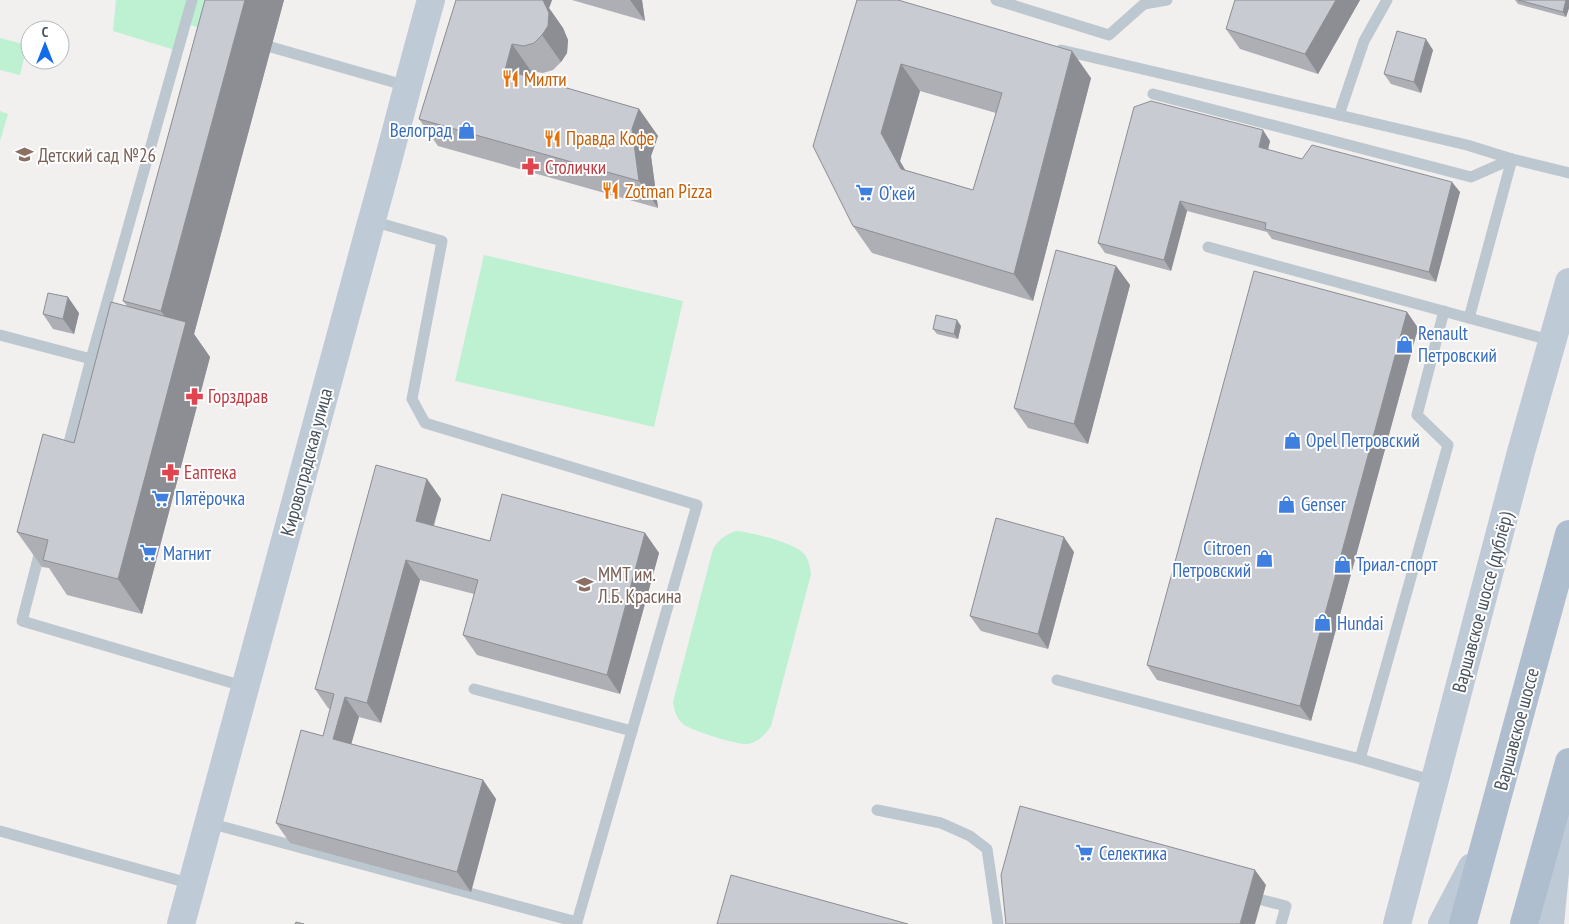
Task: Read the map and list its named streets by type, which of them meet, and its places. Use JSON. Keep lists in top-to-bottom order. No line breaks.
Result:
{"streets":{"main road":["Варшавское шоссе"],"street":["Кировоградская улица","Варшавское шоссе (дублёр)"]},"places":{"restaurant":["Милти","Правда Кофе","Zotman Pizza"],"shop":["Велоград","Renault Петровский","Opel Петровский","Genser","Citroen Петровский","Триал-спорт","Hundai"],"school or university":["Детский сад №26","ММТ им. Л.Б. Красина"],"pharmacy":["Столички","Горздрав","Еаптека"],"supermarket":["О’кей","Пятёрочка","Магнит","Селектика"]},"north":"top"}
